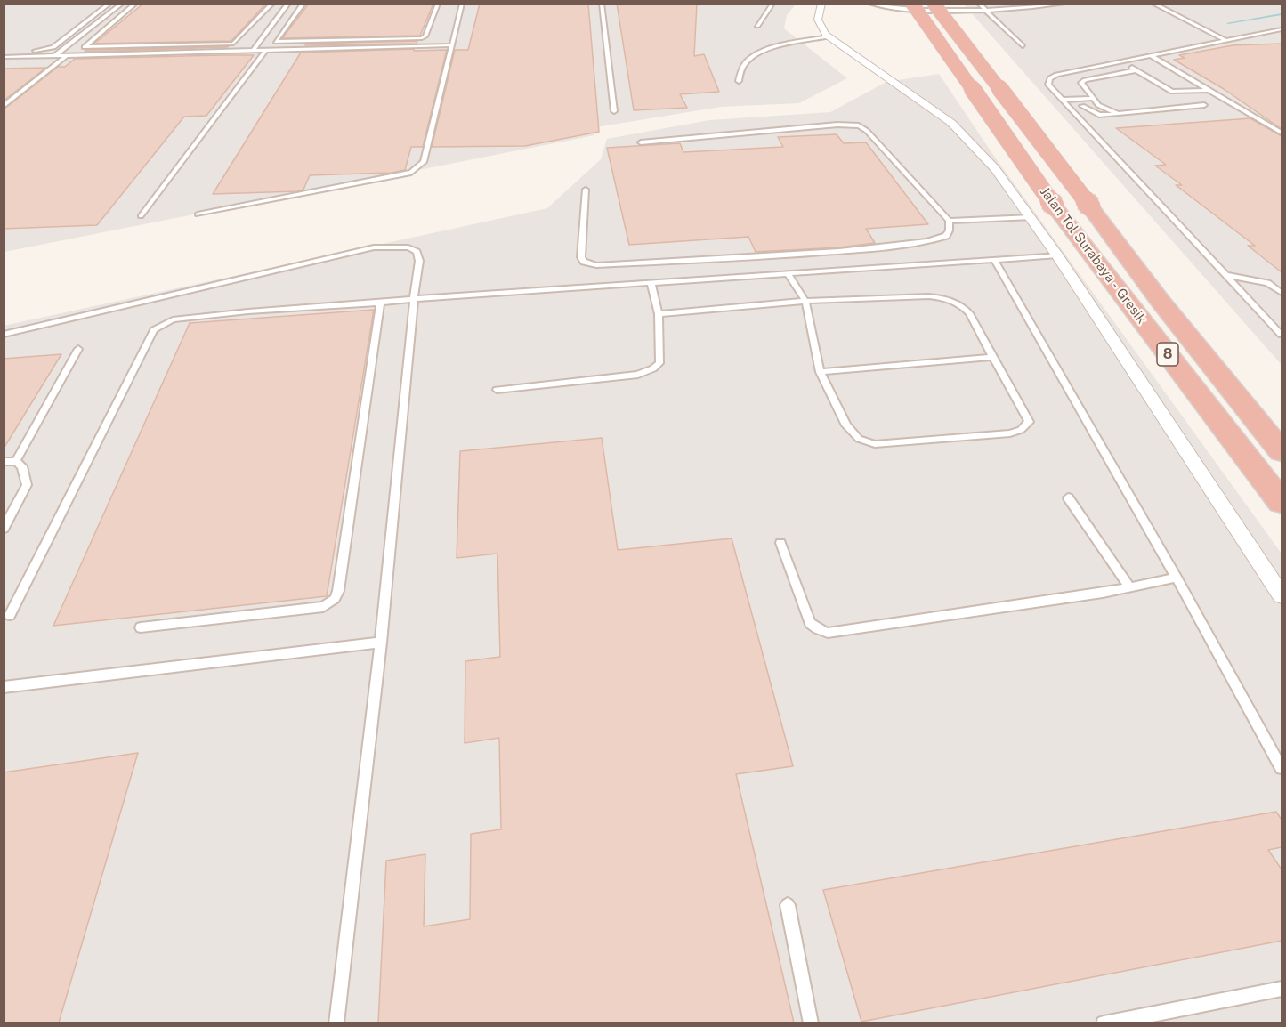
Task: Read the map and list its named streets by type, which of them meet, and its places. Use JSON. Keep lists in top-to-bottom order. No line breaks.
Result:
{"streets":{"highway":["Jalan Tol Surabaya - Gresik","8"]}}
